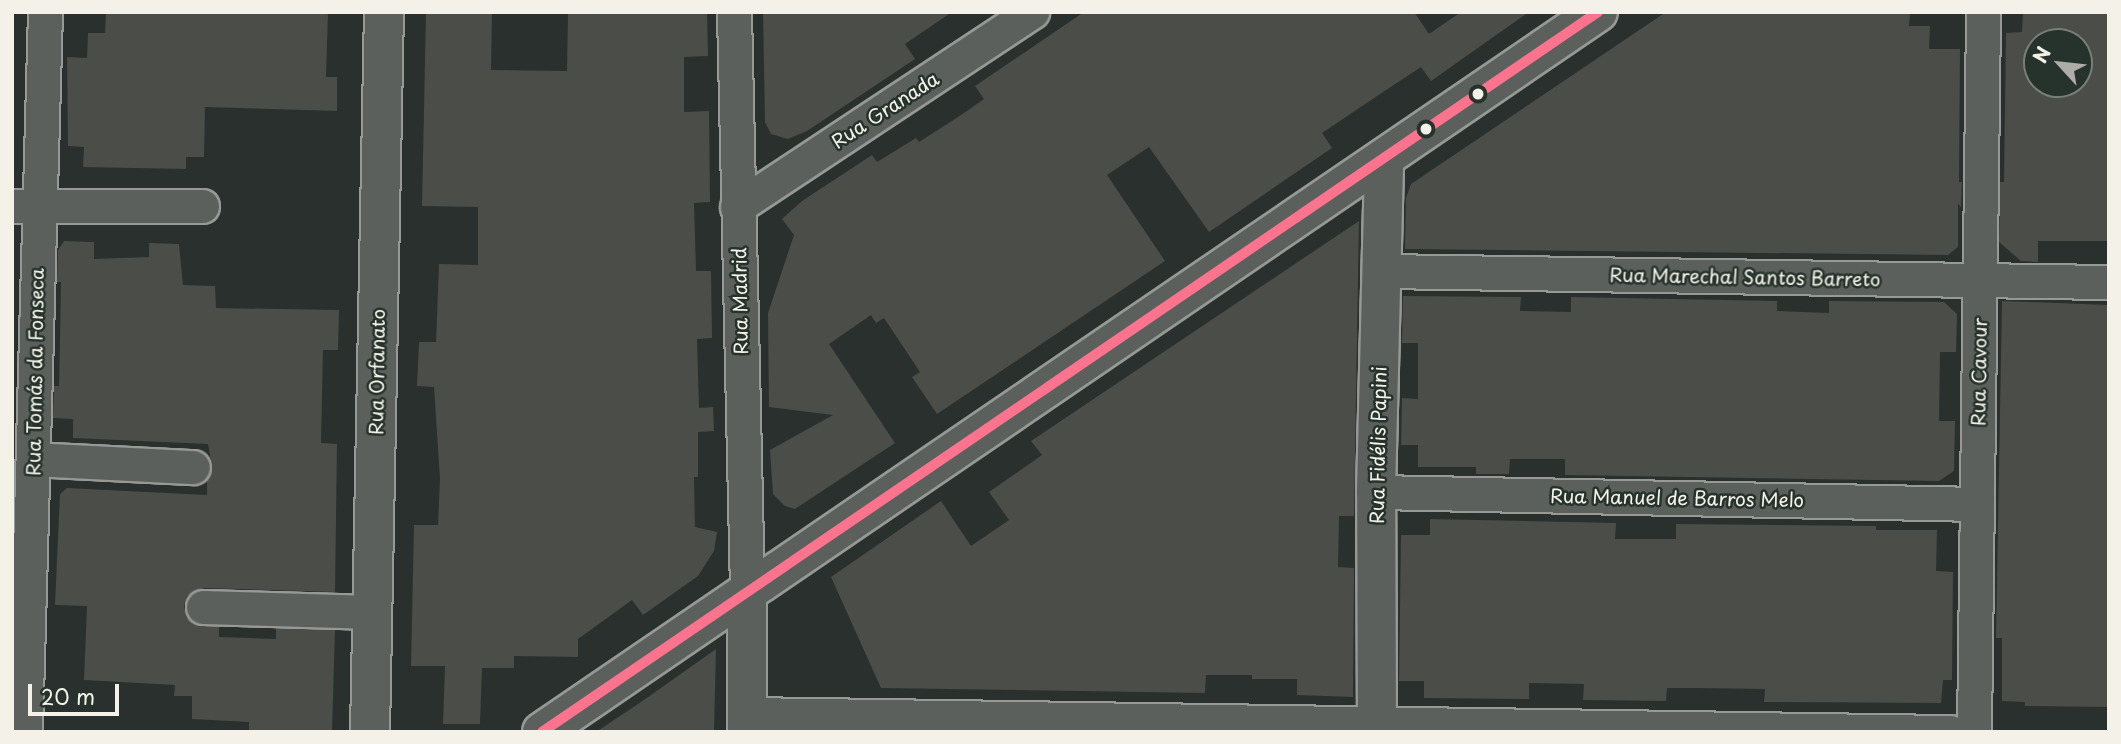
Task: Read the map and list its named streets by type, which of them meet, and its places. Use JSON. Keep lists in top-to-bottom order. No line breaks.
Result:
{"streets":{"main road":["Rua Orfanato","Rua Fidélis Papini"],"street":["Rua Granada","Rua Marechal Santos Barreto","Rua Madrid","Rua Tomás da Fonseca","Rua Cavour","Rua Manuel de Barros Melo"]},"crossings":[["Rua Granada","Rua Madrid"],["Rua Marechal Santos Barreto","Rua Cavour"],["Rua Marechal Santos Barreto","Rua Fidélis Papini"],["Rua Cavour","Rua Manuel de Barros Melo"],["Rua Fidélis Papini","Rua Manuel de Barros Melo"]],"scale_bar":"20 m","north":"top left"}
